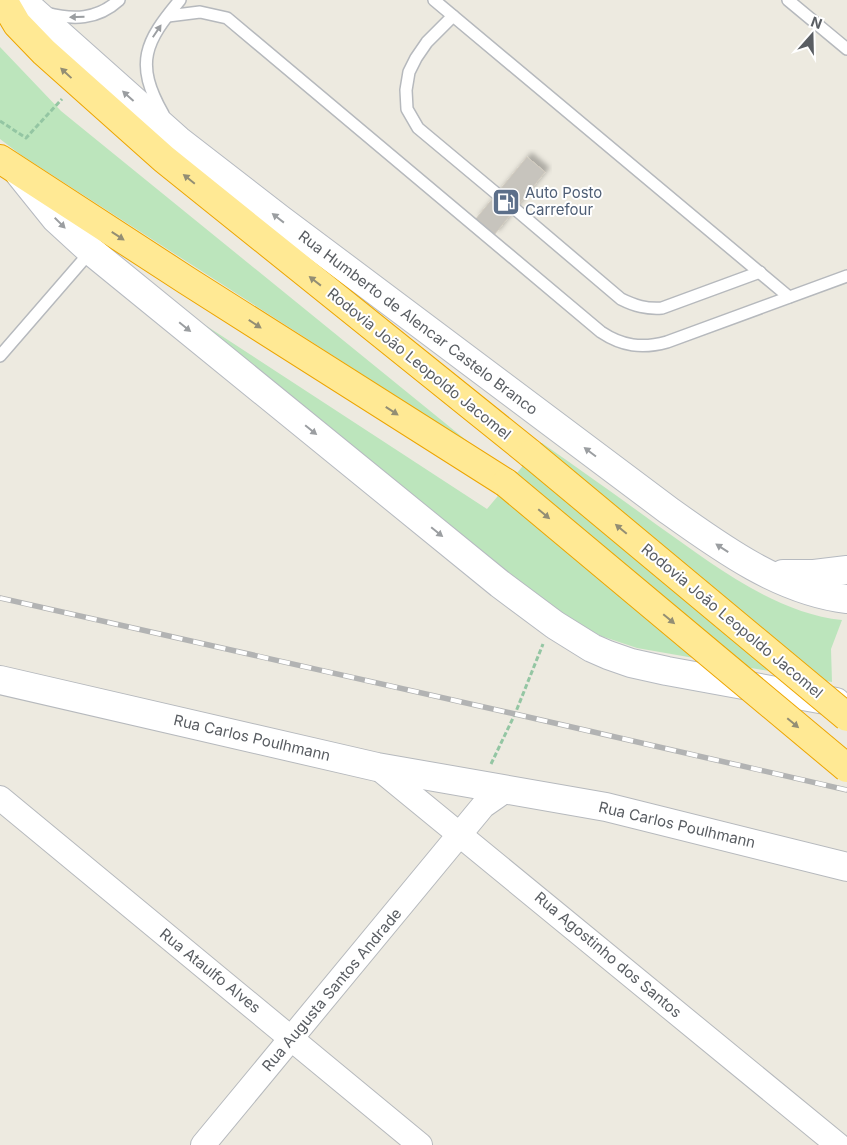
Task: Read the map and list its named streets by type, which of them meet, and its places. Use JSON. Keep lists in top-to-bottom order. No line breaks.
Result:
{"streets":{"highway":["Rodovia João Leopoldo Jacomel"],"main road":["Rua Humberto de Alencar Castelo Branco","Rua Carlos Poulhmann"],"street":["Rua Agostinho dos Santos","Rua Ataulfo Alves","Rua Augusta Santos Andrade"]},"crossings":[["Rua Carlos Poulhmann","Rua Agostinho dos Santos"],["Rua Agostinho dos Santos","Rua Augusta Santos Andrade"],["Rua Ataulfo Alves","Rua Augusta Santos Andrade"]],"places":{"fuel station":["Auto Posto Carrefour"]},"north":"top"}
